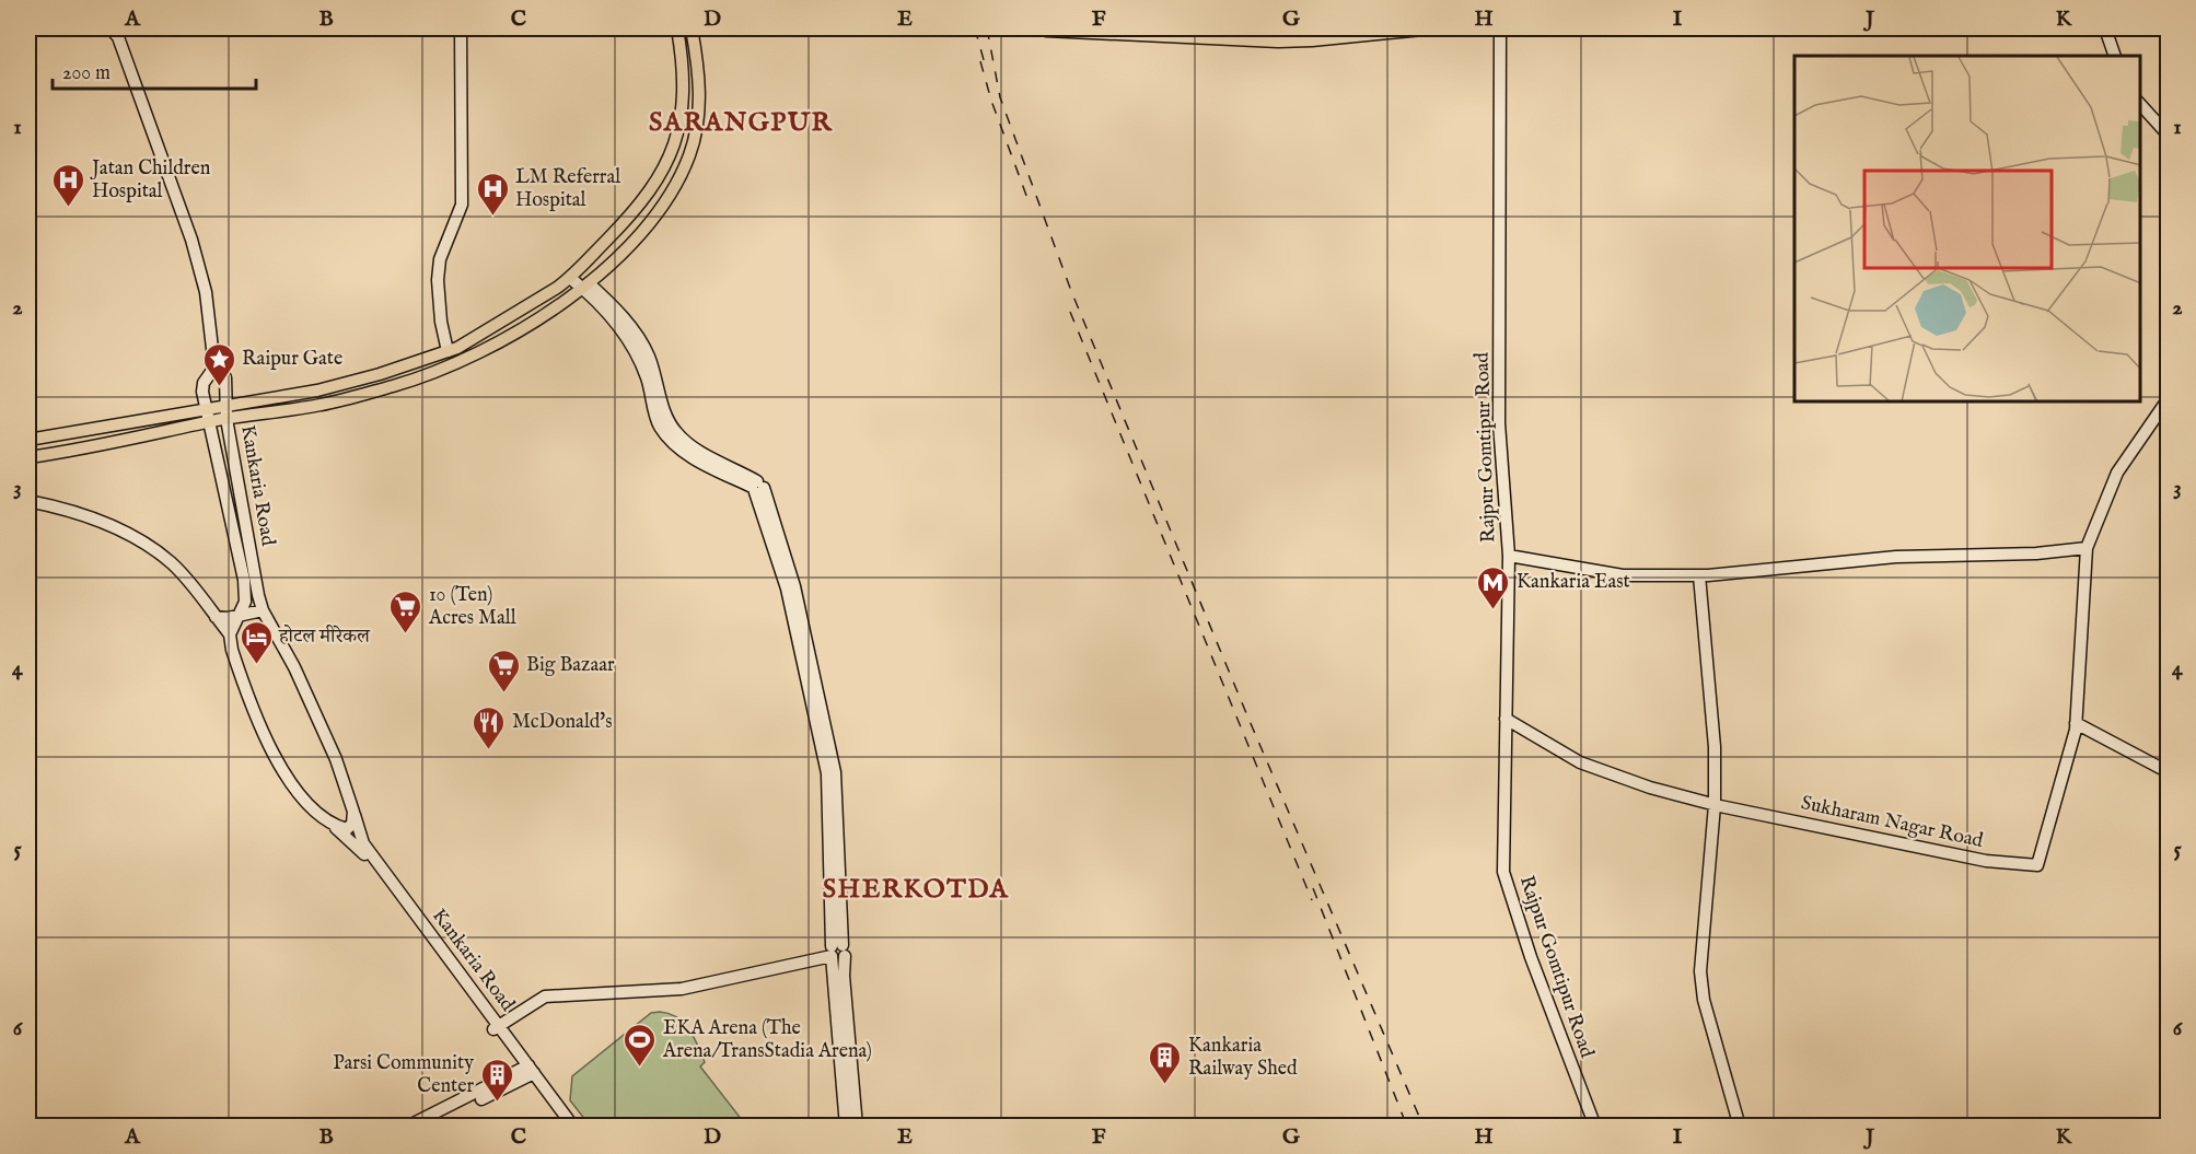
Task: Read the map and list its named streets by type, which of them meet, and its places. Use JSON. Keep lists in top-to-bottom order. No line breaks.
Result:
{"streets":{"main road":["Rajpur Gomtipur Road","Kankaria Road","Sukharam Nagar Road"]},"crossings":[["Rajpur Gomtipur Road","Sukharam Nagar Road"]],"districts":["SARANGPUR","SHERKOTDA"],"places":{"hospital":["Jatan Children Hospital","LM Referral Hospital"],"place":["Raipur Gate"],"metro station":["Kankaria East"],"supermarket":["10 (Ten) Acres Mall","Big Bazaar"],"hotel":["होटल मीरेकल"],"restaurant":["McDonald's"],"sports":["EKA Arena (The Arena/TransStadia Arena)"],"building":["Kankaria Railway Shed","Parsi Community Center"]},"scale_bar":"200 m","grid":{"columns":["A","B","C","D","E","F","G","H","I","J","K"],"rows":["1","2","3","4","5","6"]}}
